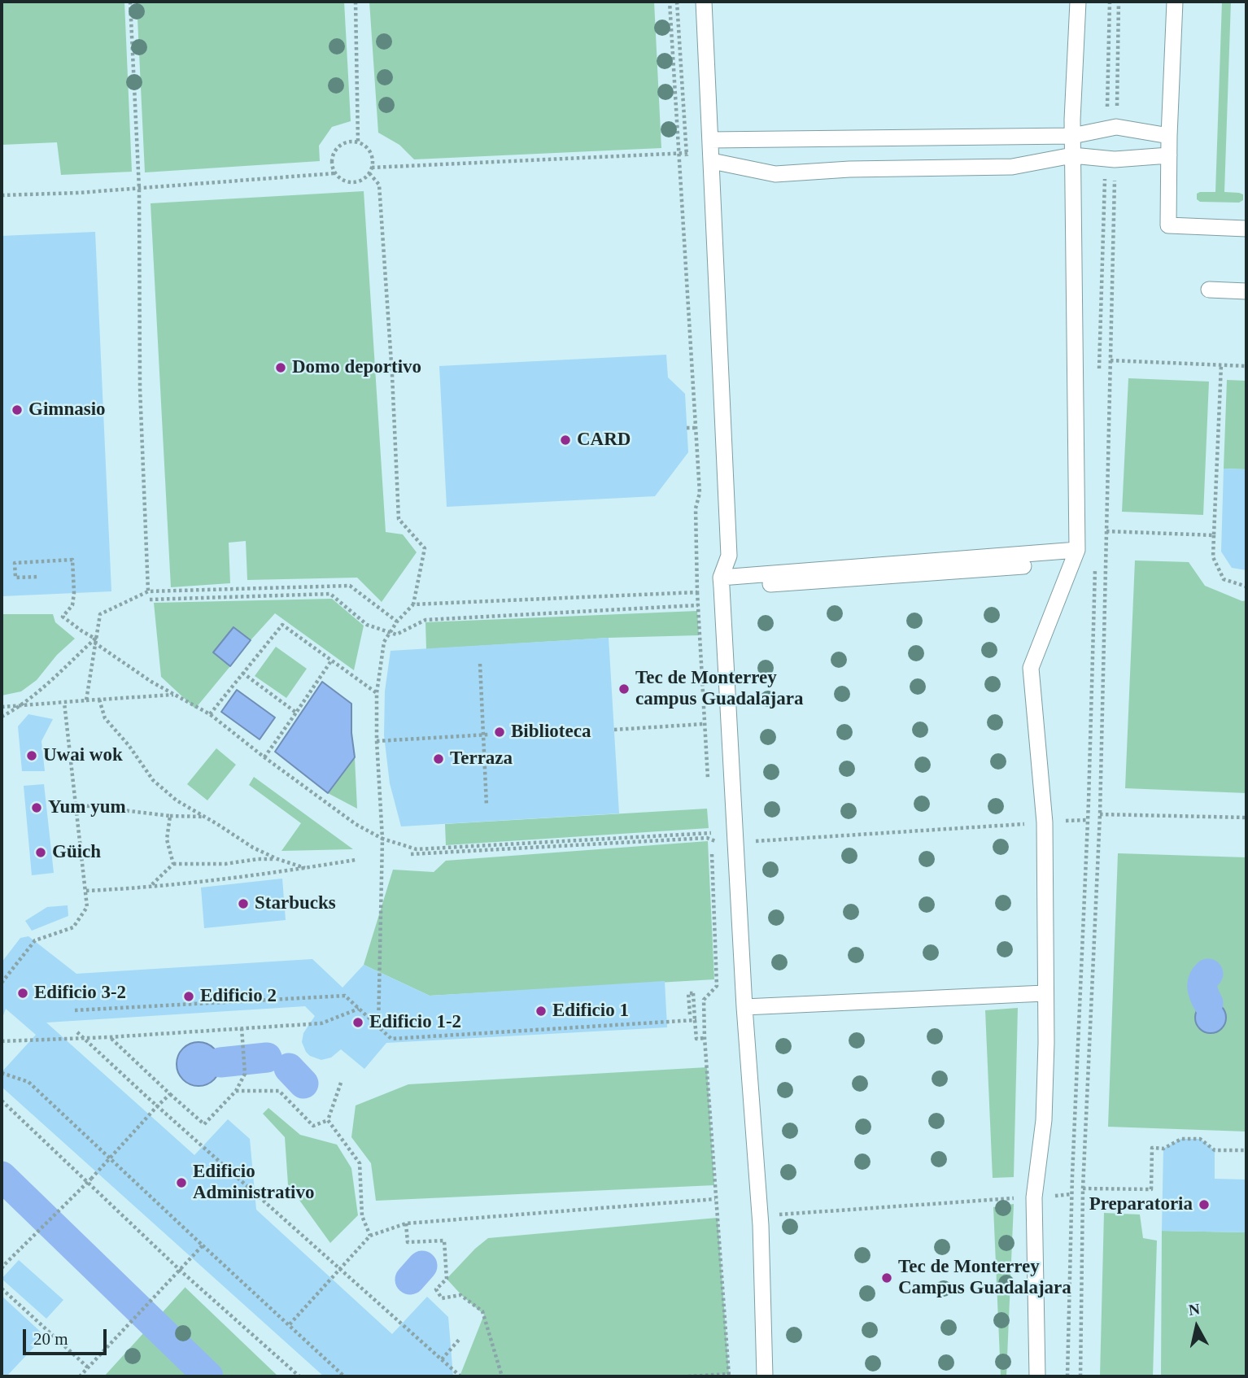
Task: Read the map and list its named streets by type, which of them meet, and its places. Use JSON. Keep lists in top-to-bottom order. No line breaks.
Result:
{"places":["Domo deportivo","Gimnasio","CARD","Tec de Monterrey campus Guadalajara","Biblioteca","Uwai wok","Terraza","Yum yum","Güich","Starbucks","Edificio 3-2","Edificio 2","Edificio 1","Edificio 1-2","Edificio Administrativo","Preparatoria","Tec de Monterrey Campus Guadalajara"],"scale_bar":"20 m","north":"top"}
